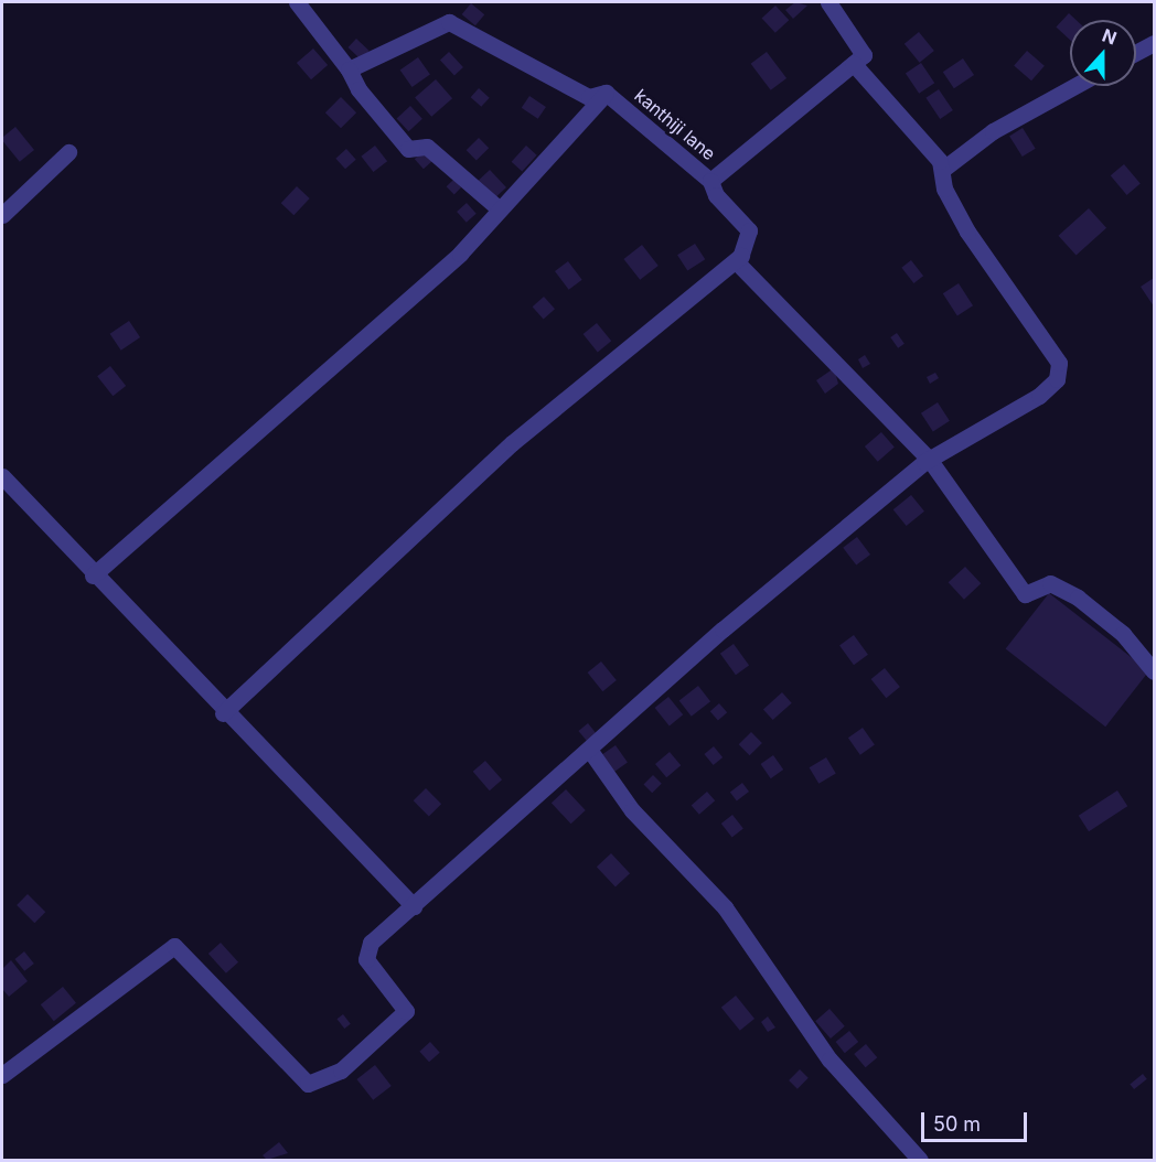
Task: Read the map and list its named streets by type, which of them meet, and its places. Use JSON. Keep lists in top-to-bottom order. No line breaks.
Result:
{"streets":{"street":["kanthiji lane"]},"scale_bar":"50 m","north":"top"}
